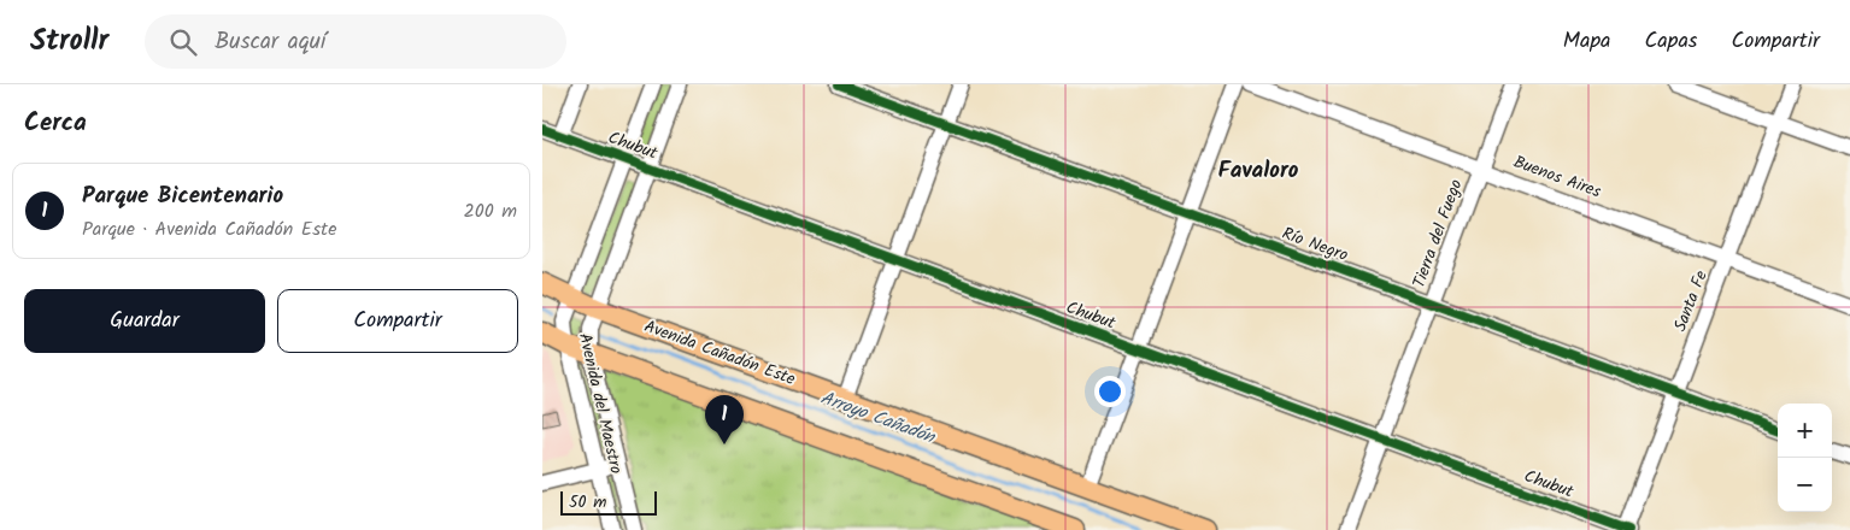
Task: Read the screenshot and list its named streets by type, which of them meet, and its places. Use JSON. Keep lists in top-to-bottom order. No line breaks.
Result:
{"streets":{"main road":["Avenida Cañadón Este"],"street":["Chubut","Buenos Aires","Tierra del Fuego","Río Negro","Santa Fe","Avenida del Maestro"]},"crossings":[["Chubut","Tierra del Fuego"],["Chubut","Santa Fe"],["Chubut","Avenida del Maestro"],["Buenos Aires","Tierra del Fuego"],["Buenos Aires","Santa Fe"],["Tierra del Fuego","Río Negro"],["Río Negro","Santa Fe"],["Avenida Cañadón Este","Avenida del Maestro"]],"districts":["Favaloro"],"water":["Arroyo Cañadón"],"scale_bar":"50 m","page":{"header":"Strollr","search":"Buscar aquí","nav":["Mapa","Capas","Compartir"],"heading":"Cerca","list":[{"mark":"1","name":"Parque Bicentenario","note":"Parque · Avenida Cañadón Este","value":"200 m"}],"buttons":["Guardar","Compartir"],"pins":"1","map_buttons":["+","−"],"scale":"50 m"}}
